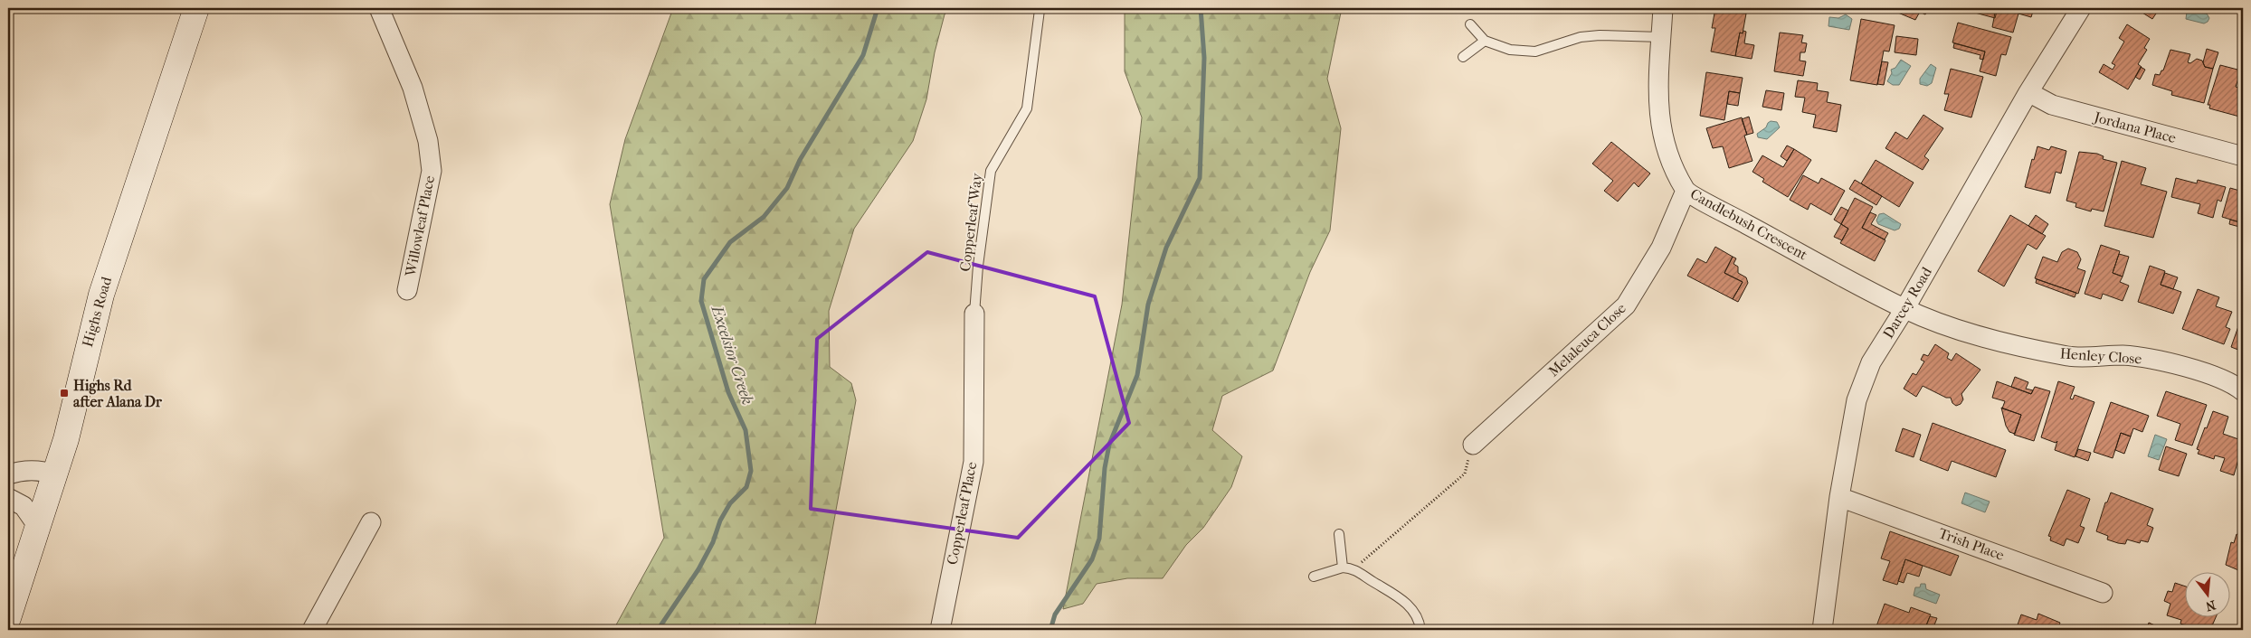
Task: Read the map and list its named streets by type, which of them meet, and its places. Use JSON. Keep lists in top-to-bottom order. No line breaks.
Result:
{"streets":{"street":["Jordana Place","Candlebush Crescent","Willowleaf Place","Darcey Road","Highs Road","Melaleuca Close","Henley Close","Copperleaf Place","Trish Place"],"lane":["Copperleaf Way"]},"crossings":[["Jordana Place","Darcey Road"],["Copperleaf Way","Copperleaf Place"],["Candlebush Crescent","Darcey Road"],["Candlebush Crescent","Melaleuca Close"],["Candlebush Crescent","Henley Close"],["Darcey Road","Henley Close"],["Darcey Road","Trish Place"]],"water":["Excelsior Creek"],"places":{"transit":["Highs Rd after Alana Dr"]},"north":"bottom"}
